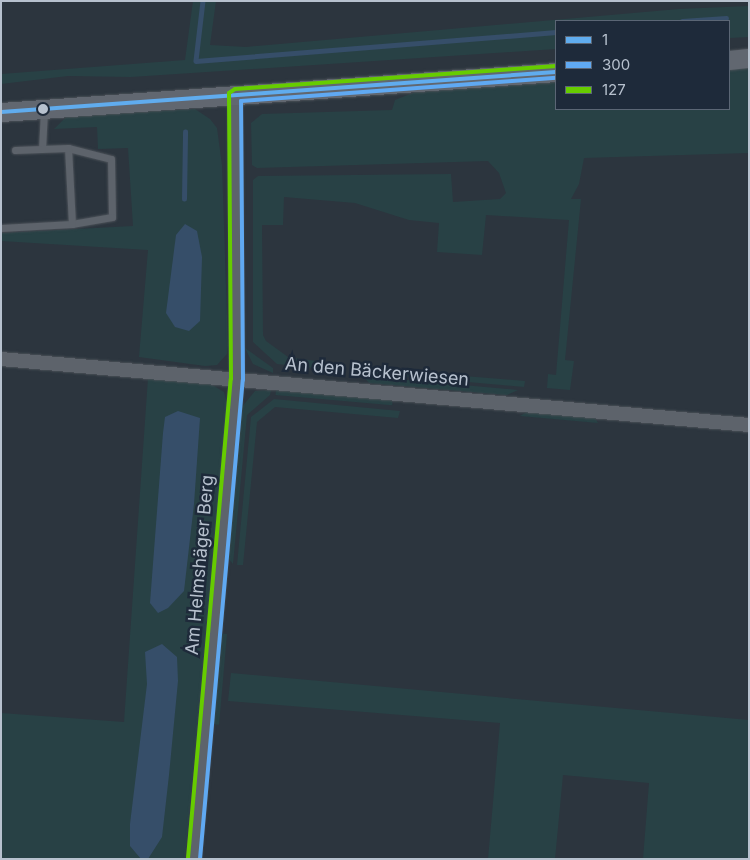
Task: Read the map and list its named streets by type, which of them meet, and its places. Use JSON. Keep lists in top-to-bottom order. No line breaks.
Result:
{"streets":{"street":["An den Bäckerwiesen","Am Helmshäger Berg"]},"crossings":[["An den Bäckerwiesen","Am Helmshäger Berg"]],"lines":["transit line 127","transit line 1","transit line 300"],"legend":["1","300","127"]}
